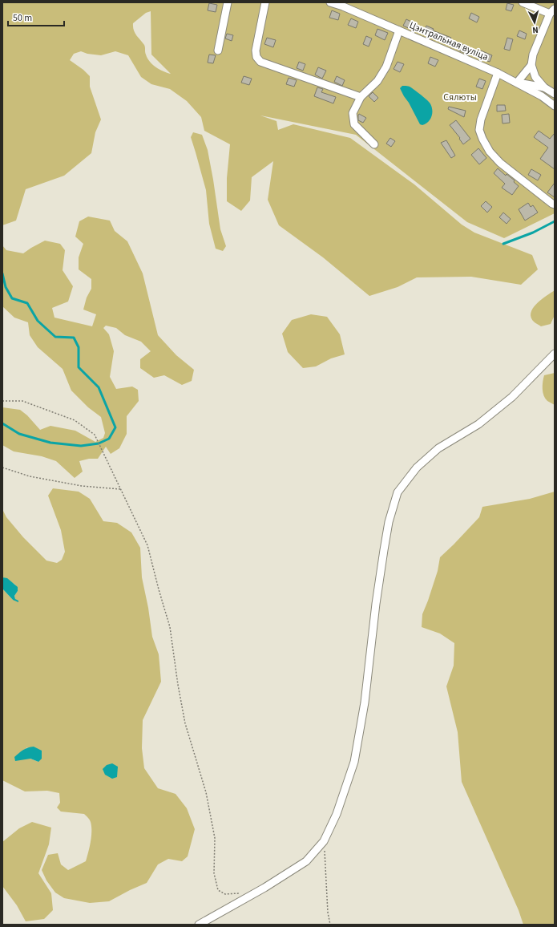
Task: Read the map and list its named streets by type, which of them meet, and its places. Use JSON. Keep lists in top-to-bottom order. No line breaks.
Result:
{"streets":{"street":["Цэнтральная вуліца"]},"parks":["Сялюты"],"scale_bar":"50 m","north":"bottom"}
